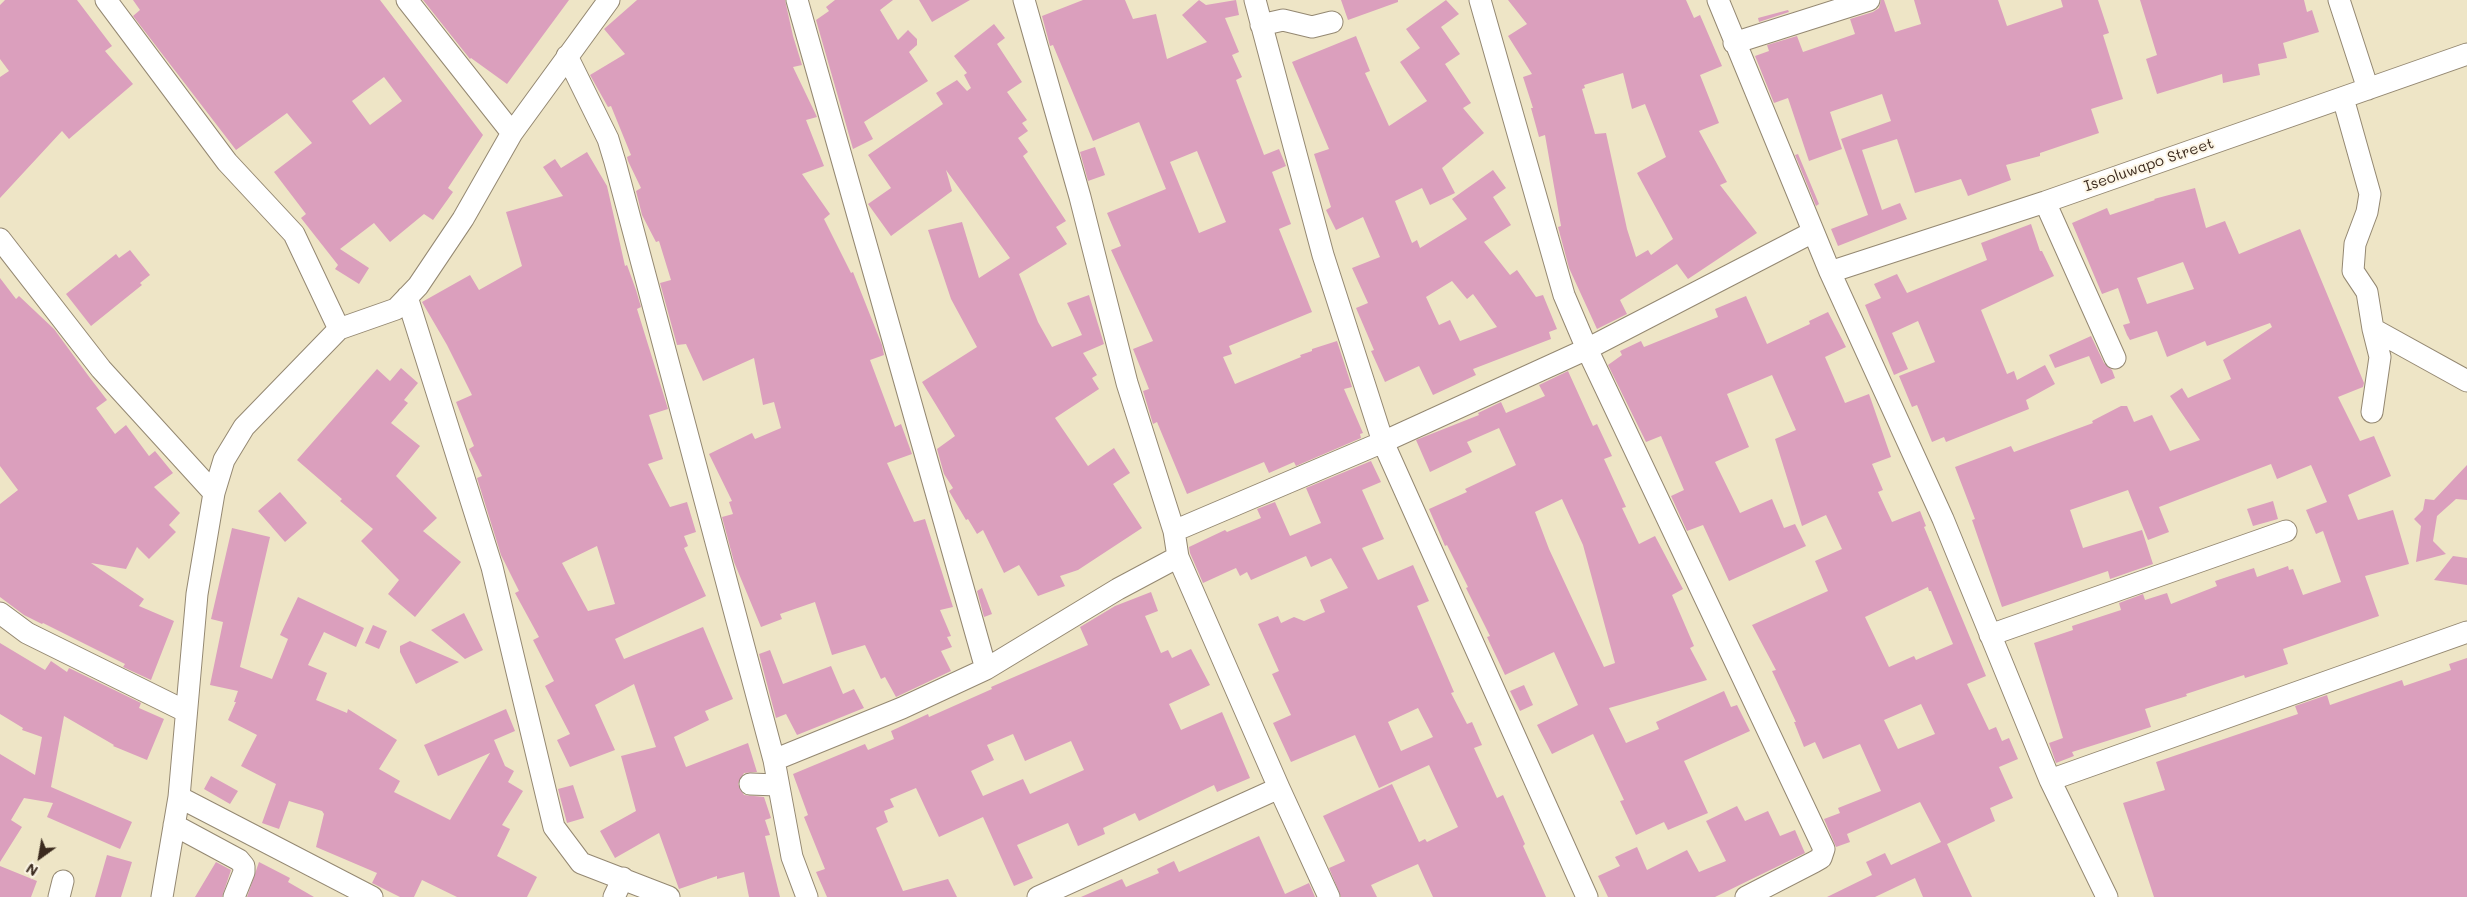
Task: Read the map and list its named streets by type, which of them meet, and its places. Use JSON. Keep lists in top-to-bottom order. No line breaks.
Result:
{"streets":{"street":["Iseoluwapo Street"]},"north":"bottom left"}
